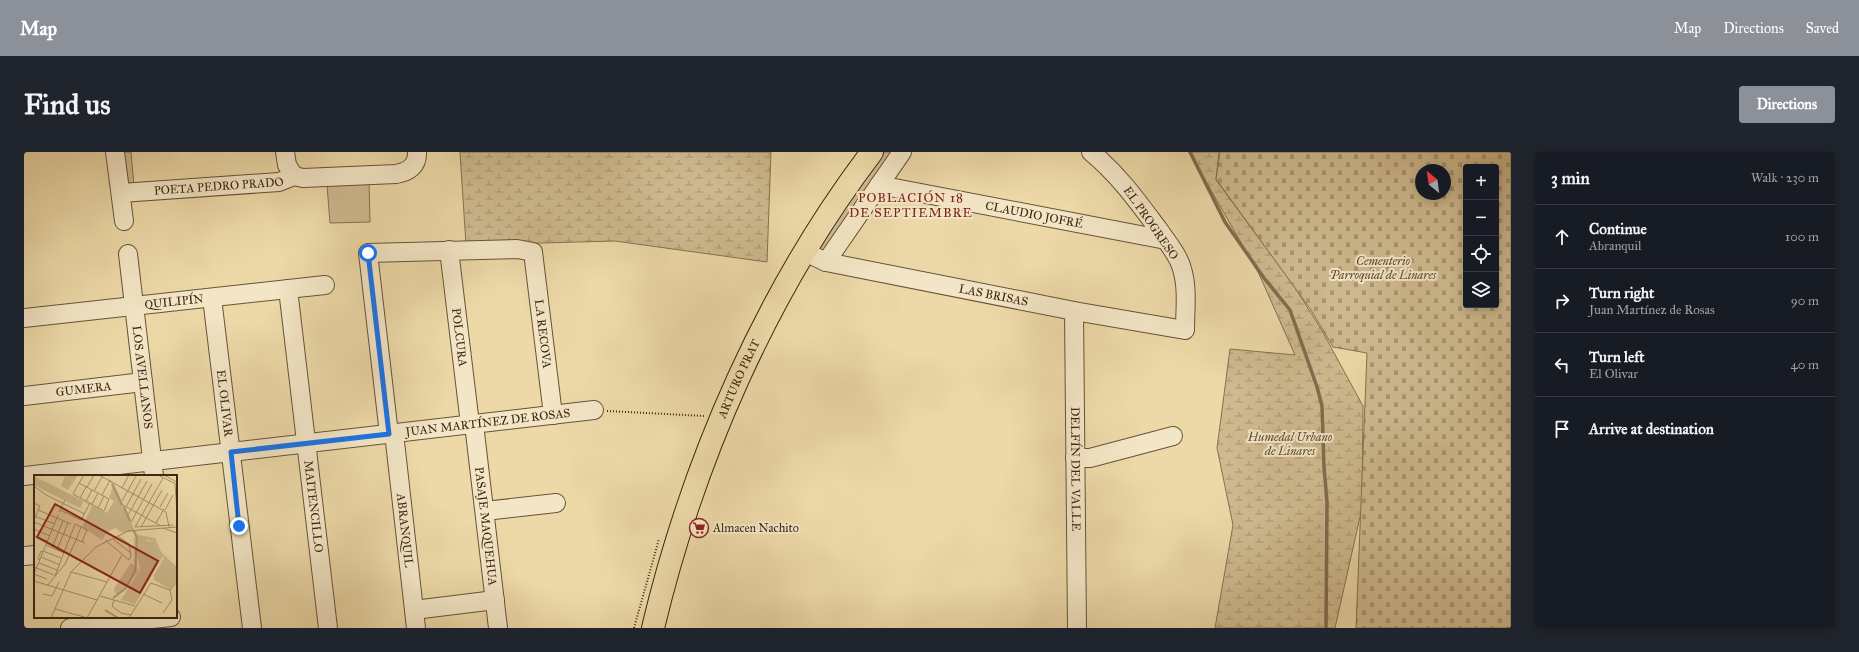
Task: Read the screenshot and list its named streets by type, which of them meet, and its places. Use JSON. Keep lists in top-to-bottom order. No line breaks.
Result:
{"streets":{"main road":["ARTURO PRAT"],"street":["POETA PEDRO PRADO","CLAUDIO JOFRÉ","EL PROGRESO","LAS BRISAS","QUILIPÍN","LA RECOVA","POLCURA","LOS AVELLANOS","GUMERA","EL OLIVAR","JUAN MARTÍNEZ DE ROSAS","DELFÍN DEL VALLE","MAITENCILLO","PASAJE MAQUEHUA","ABRANQUIL"]},"crossings":[["CLAUDIO JOFRÉ","EL PROGRESO"],["EL PROGRESO","LAS BRISAS"],["LAS BRISAS","ARTURO PRAT"],["LAS BRISAS","DELFÍN DEL VALLE"],["QUILIPÍN","LOS AVELLANOS"],["QUILIPÍN","EL OLIVAR"],["QUILIPÍN","MAITENCILLO"],["LA RECOVA","POLCURA"],["LA RECOVA","JUAN MARTÍNEZ DE ROSAS"],["LA RECOVA","ABRANQUIL"],["POLCURA","JUAN MARTÍNEZ DE ROSAS"],["POLCURA","PASAJE MAQUEHUA"],["POLCURA","ABRANQUIL"],["LOS AVELLANOS","GUMERA"],["LOS AVELLANOS","JUAN MARTÍNEZ DE ROSAS"],["EL OLIVAR","JUAN MARTÍNEZ DE ROSAS"],["JUAN MARTÍNEZ DE ROSAS","MAITENCILLO"],["JUAN MARTÍNEZ DE ROSAS","PASAJE MAQUEHUA"],["JUAN MARTÍNEZ DE ROSAS","ABRANQUIL"]],"districts":["POBLACIÓN 18 DE SEPTIEMBRE"],"parks":["Cementerio Parroquial de Linares","Humedal Urbano de Linares"],"places":{"supermarket":["Almacen Nachito"]},"north":"top left","page":{"header":"Map","nav":["Map","Directions","Saved"],"buttons":"Directions","title":"Find us","heading":["3 min","Walk · 230 m"],"map_buttons":["+","−"],"list":[["Continue","Abranquil","100 m"],["Turn right","Juan Martínez de Rosas","90 m"],["Turn left","El Olivar","40 m"],"Arrive at destination"]}}
